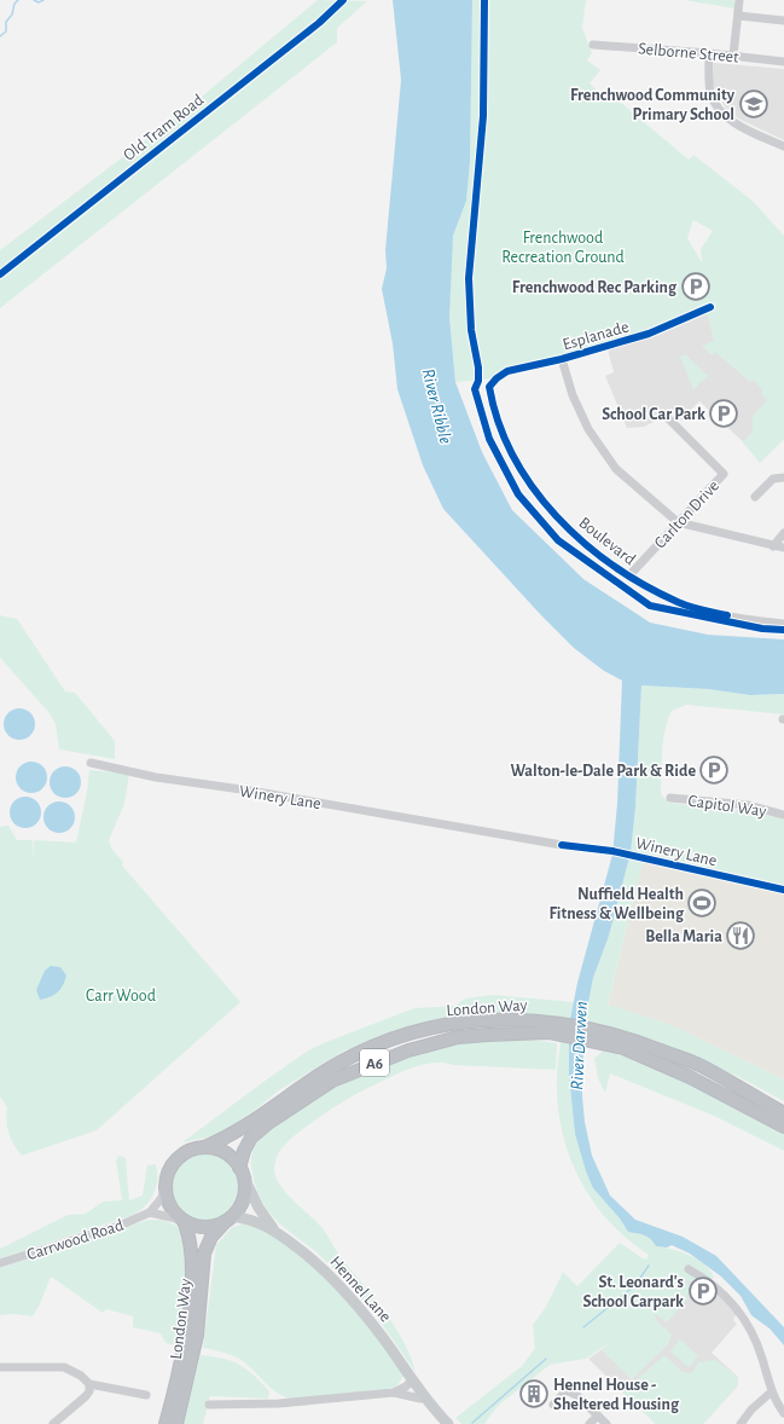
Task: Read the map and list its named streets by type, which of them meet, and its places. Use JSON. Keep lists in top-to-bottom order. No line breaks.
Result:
{"streets":{"highway":["London Way","A6"],"main road":["Hennel Lane"],"street":["Selborne Street","Esplanade","Carlton Drive","Boulevard","Winery Lane","Capitol Way","Carrwood Road"],"cycle path":["Old Tram Road"]},"crossings":[["Esplanade","Boulevard"],["Carlton Drive","Boulevard"],["London Way","A6"],["London Way","Hennel Lane"],["A6","Hennel Lane"]],"water":["River Ribble","River Darwen"],"parks":["Frenchwood Recreation Ground","Carr Wood"],"places":{"school or university":["Frenchwood Community Primary School"],"parking":["Frenchwood Rec Parking","School Car Park","Walton-le-Dale Park & Ride","St. Leonard's School Carpark"],"sports":["Nuffield Health Fitness & Wellbeing"],"restaurant":["Bella Maria"],"building":["Hennel House - Sheltered Housing"]}}
